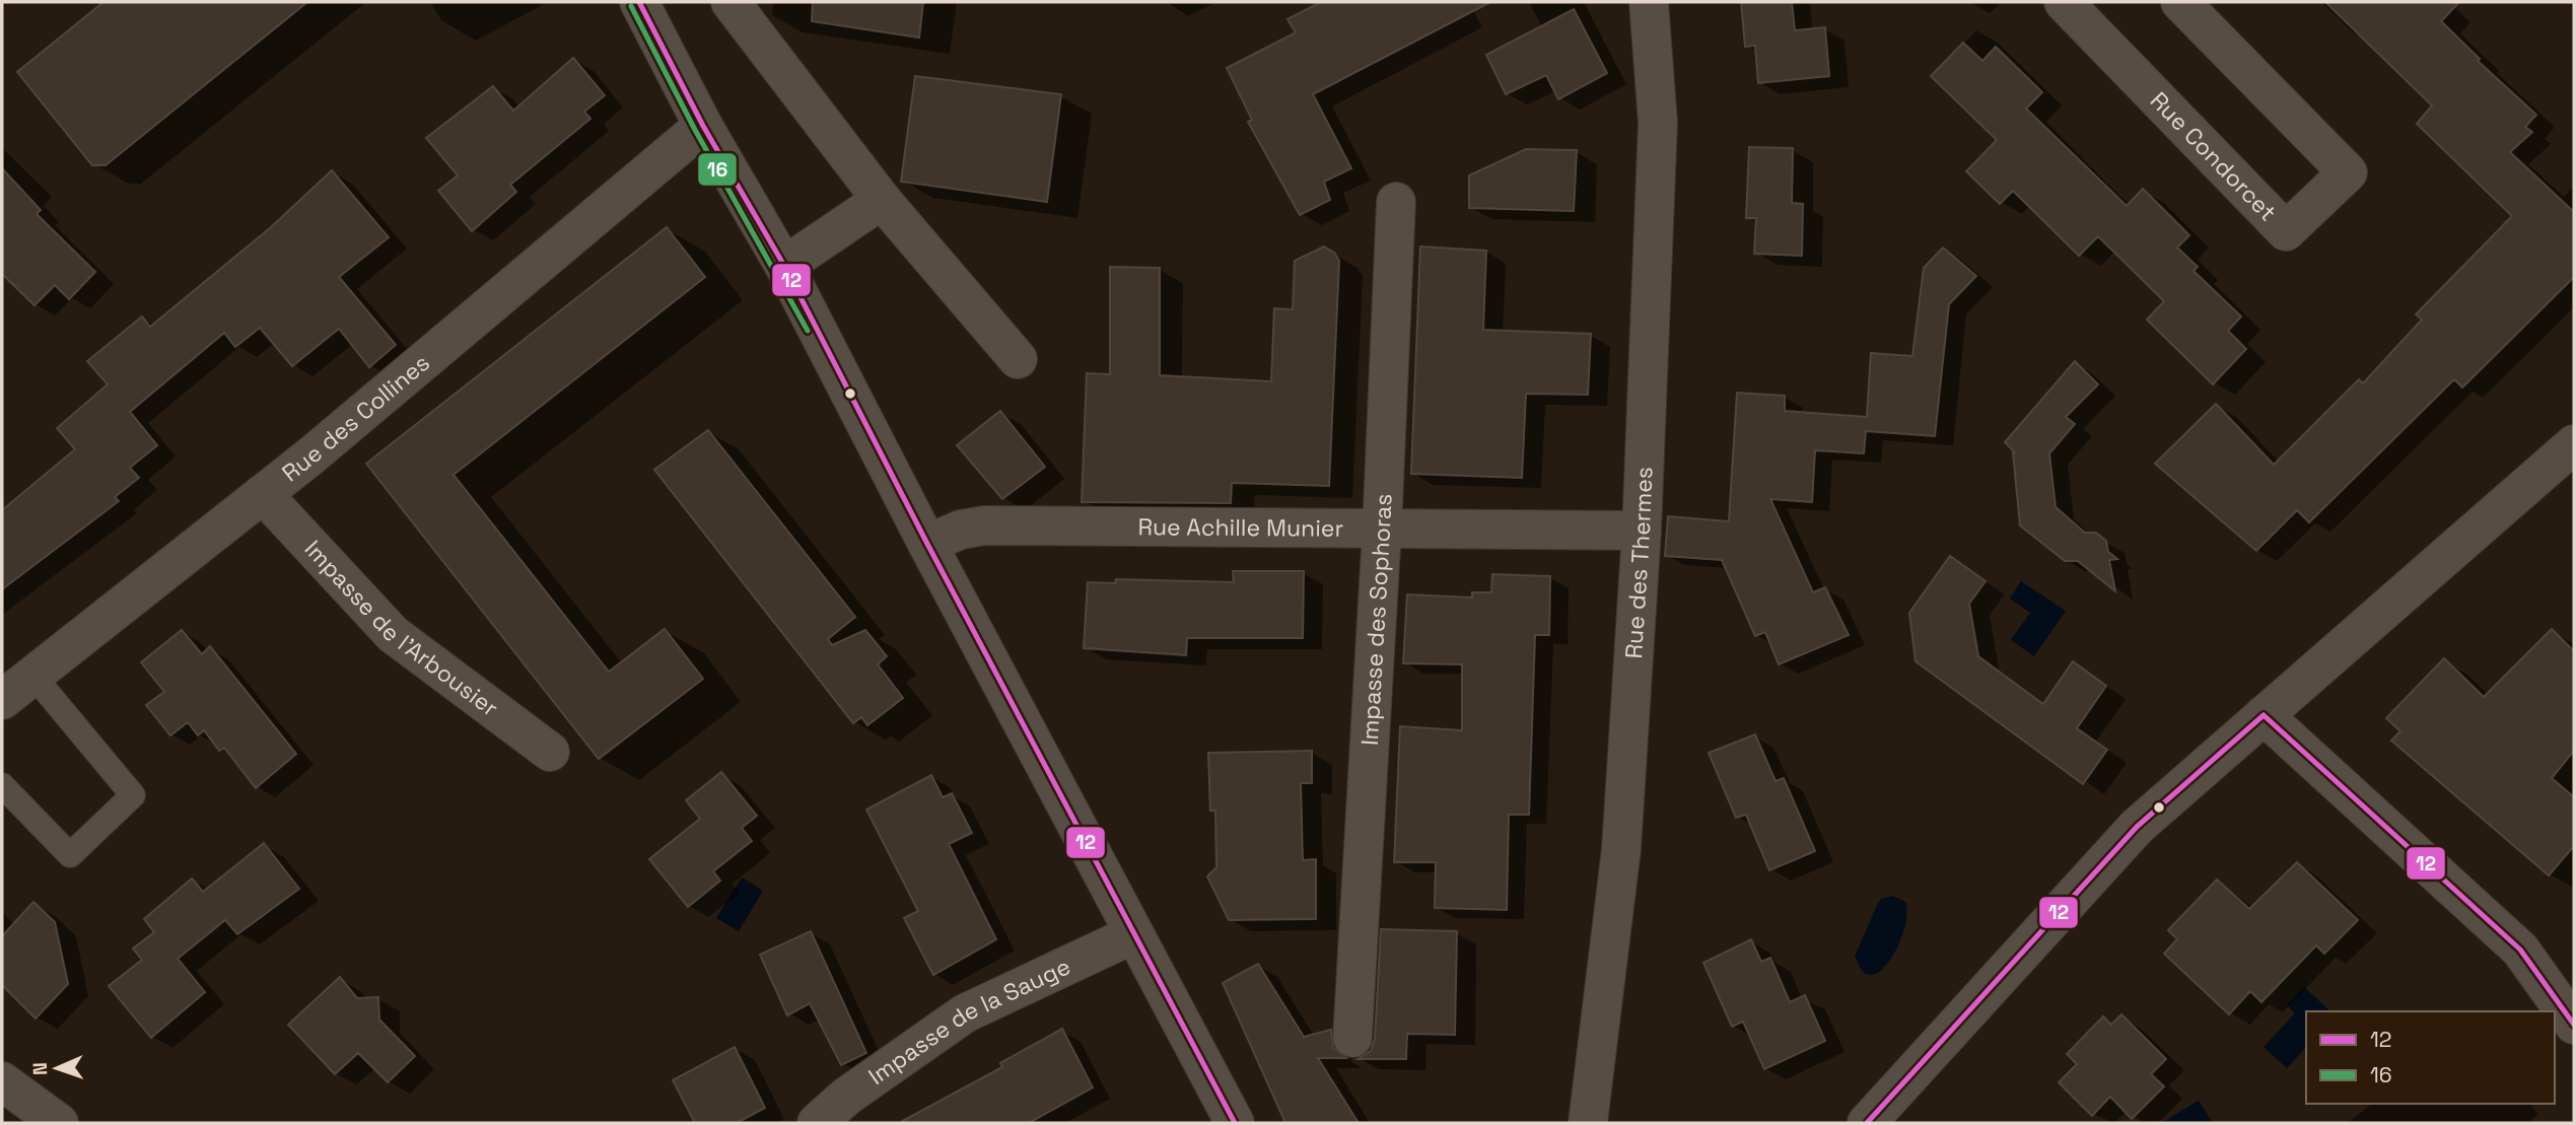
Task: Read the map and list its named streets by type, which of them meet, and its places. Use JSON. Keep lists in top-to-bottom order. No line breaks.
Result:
{"streets":{"street":["Rue Condorcet","Rue des Collines","Rue Achille Munier","Rue des Thermes","Impasse des Sophoras","Impasse de l'Arbousier","Impasse de la Sauge"]},"crossings":[["Rue des Collines","Impasse de l'Arbousier"],["Rue Achille Munier","Rue des Thermes"],["Rue Achille Munier","Impasse des Sophoras"]],"lines":["transit line 12","transit line 16"],"legend":["12","16"],"north":"left"}
